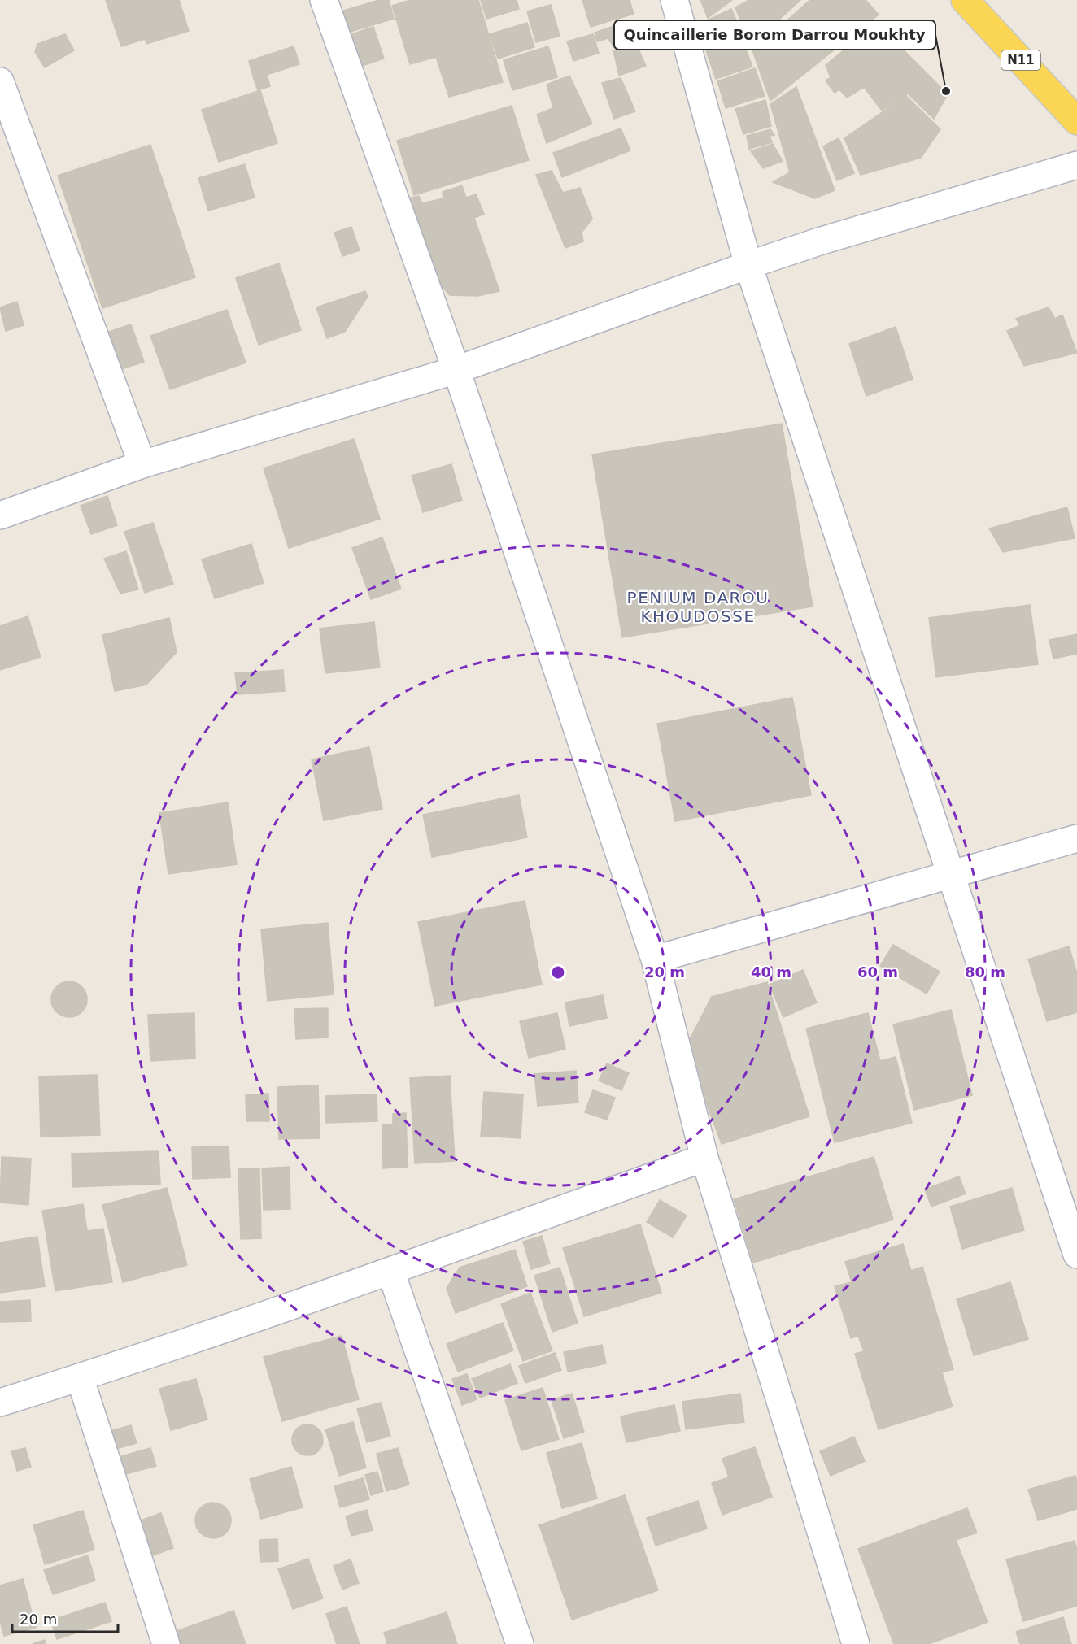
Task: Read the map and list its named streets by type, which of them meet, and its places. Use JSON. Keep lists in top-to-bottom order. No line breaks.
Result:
{"streets":{"main road":["N11"]},"districts":["PENIUM DAROU KHOUDOSSE"],"places":["Quincaillerie Borom Darrou Moukhty"],"scale_bar":"20 m","rings":["20 m","40 m","60 m","80 m"]}
